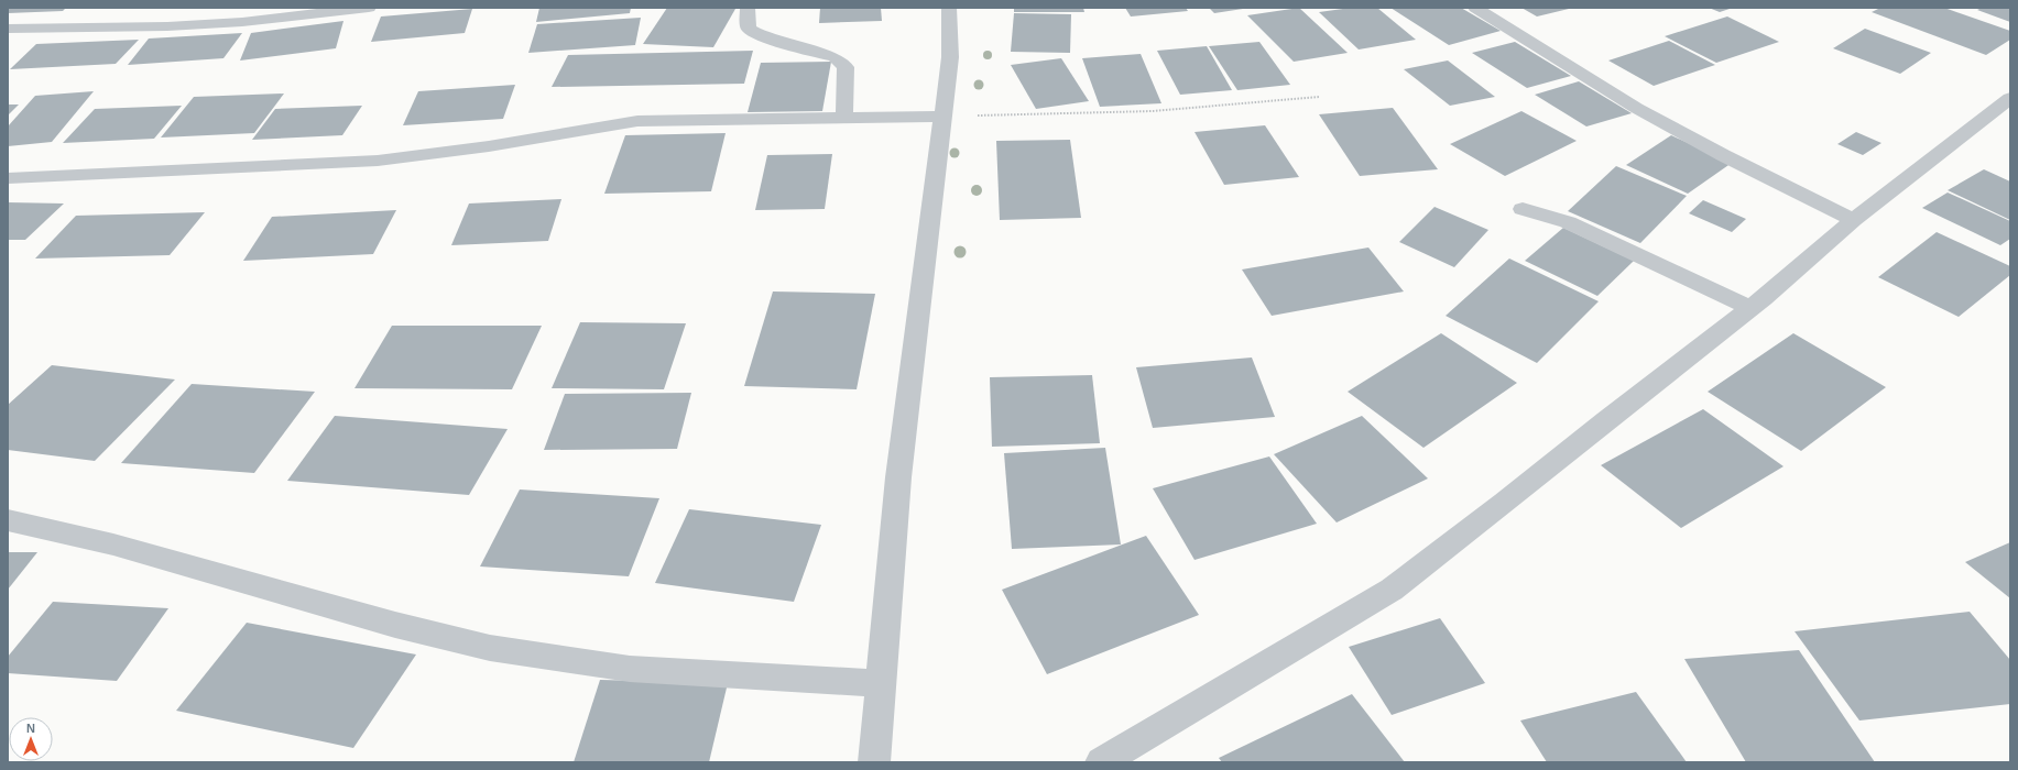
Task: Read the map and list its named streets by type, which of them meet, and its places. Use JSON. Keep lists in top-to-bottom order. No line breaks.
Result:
{"north":"top"}
